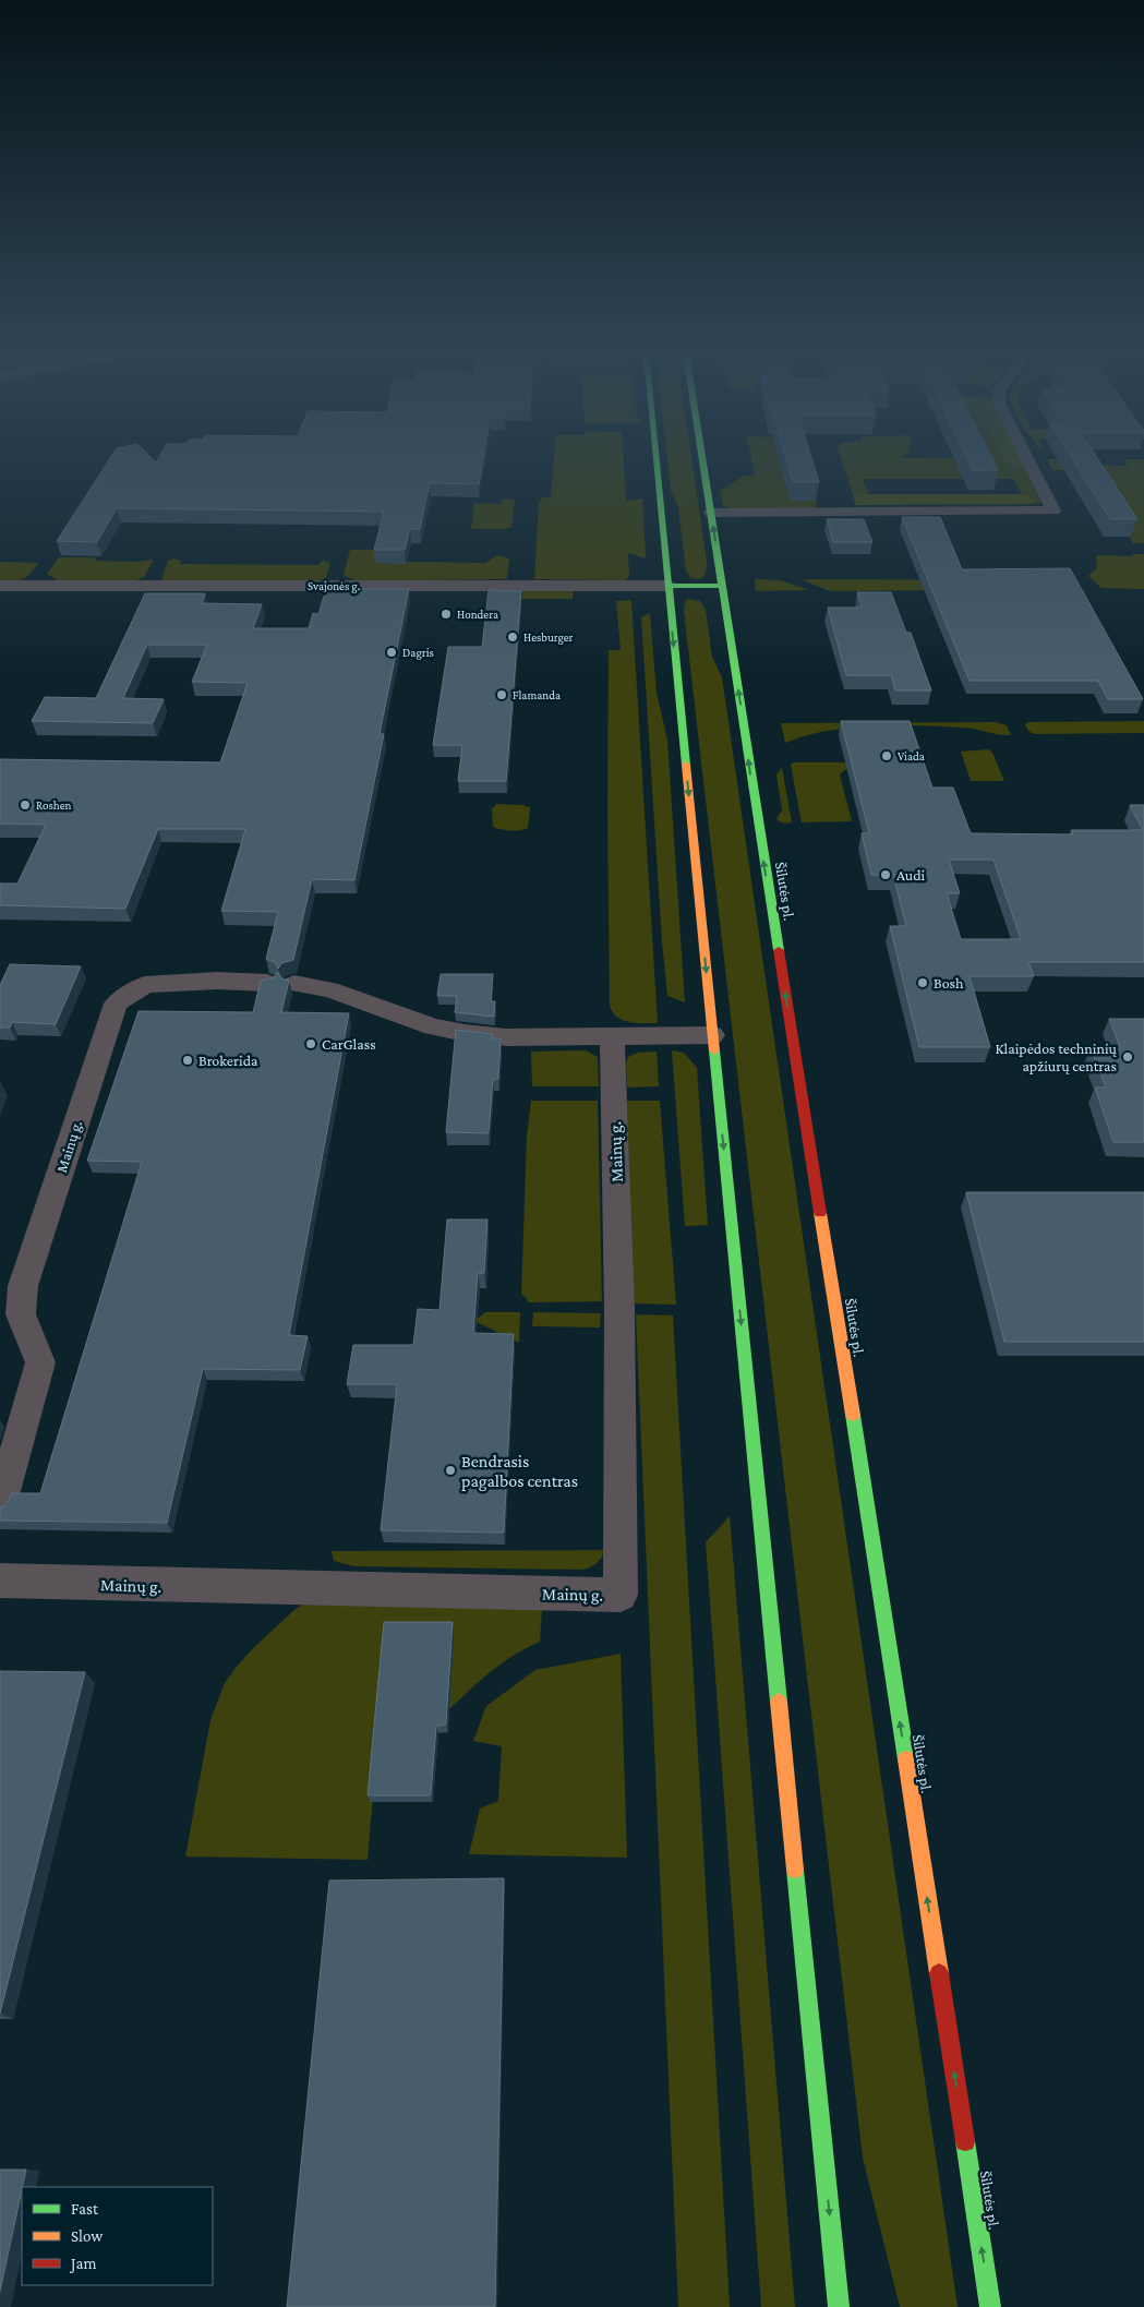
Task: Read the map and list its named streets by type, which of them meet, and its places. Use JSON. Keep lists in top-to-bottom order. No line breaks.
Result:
{"streets":{"main road":["Šilutės pl."],"street":["Svajonės g.","Mainų g."]},"places":["Hondera","Hesburger","Dagris","Flamanda","Viada","Roshen","Audi","Bosh","CarGlass","Klaipėdos techninių apžiurų centras","Brokerida","Bendrasis pagalbos centras"],"legend":["Fast","Slow","Jam"]}
